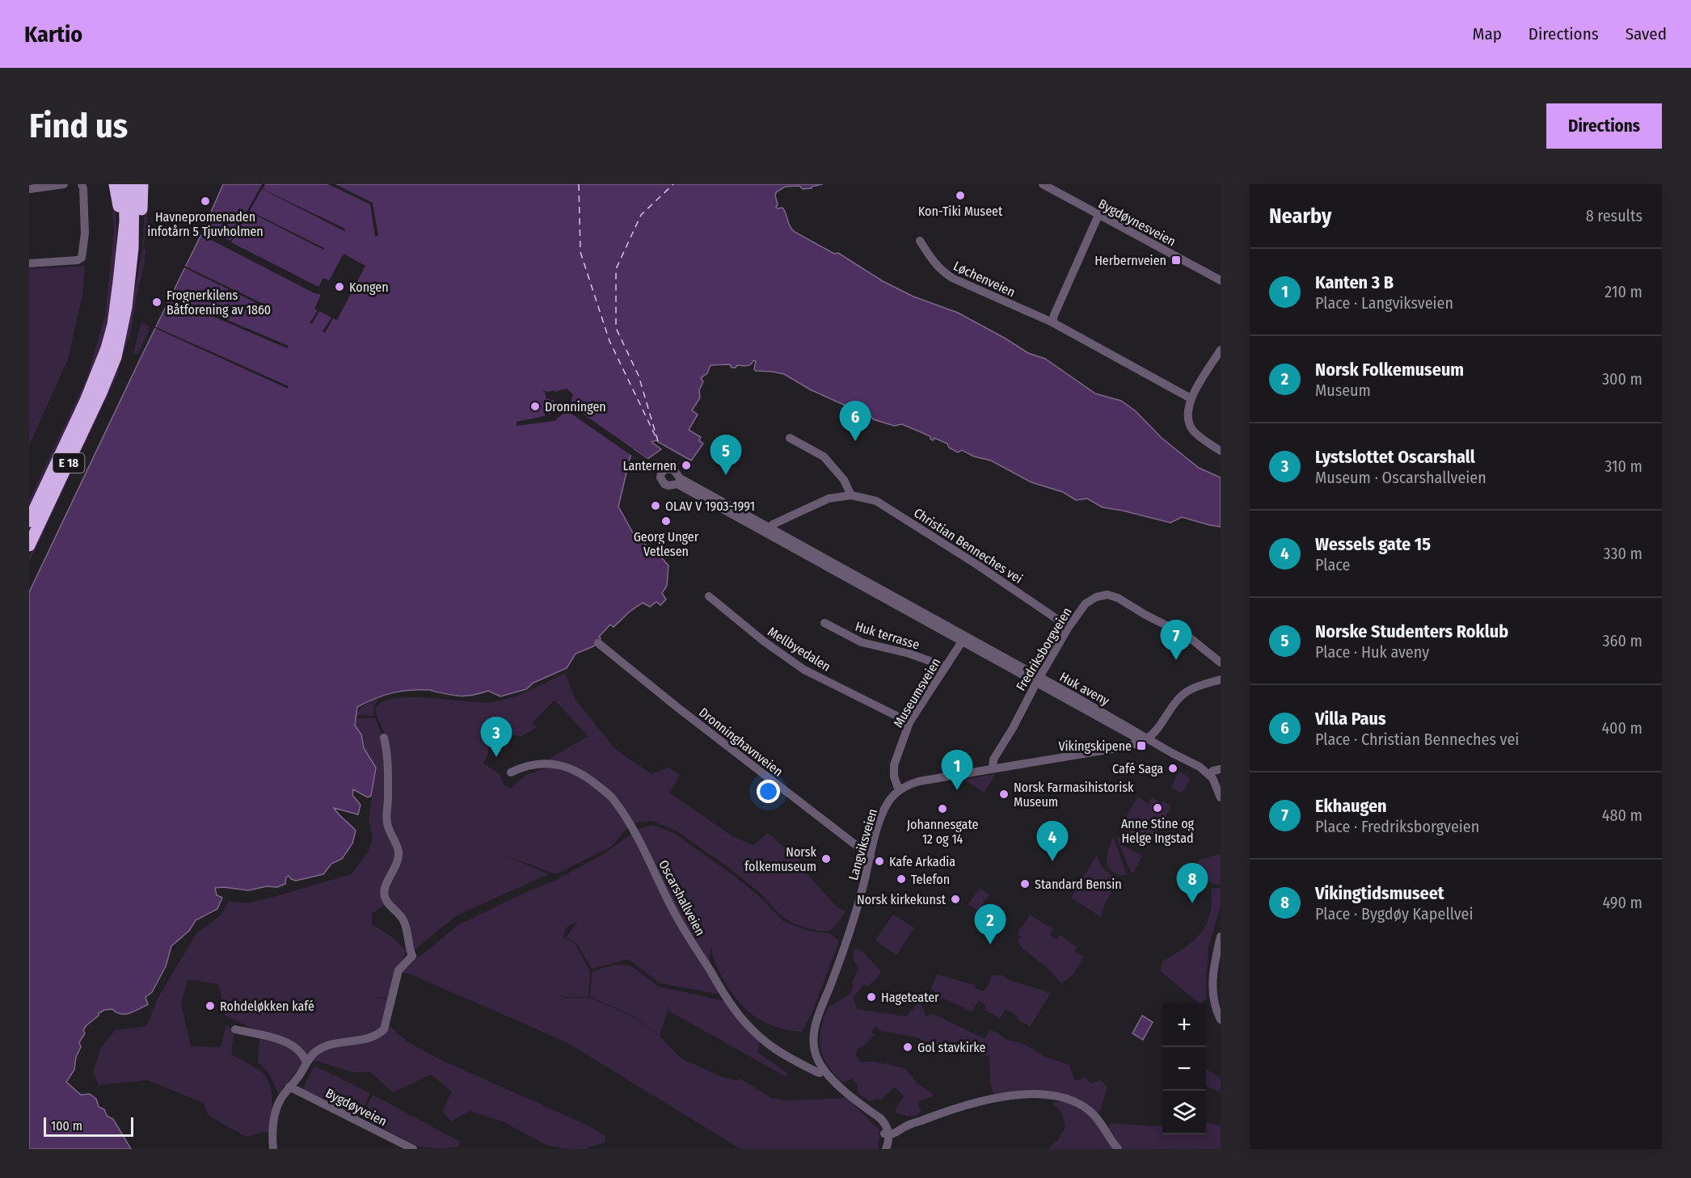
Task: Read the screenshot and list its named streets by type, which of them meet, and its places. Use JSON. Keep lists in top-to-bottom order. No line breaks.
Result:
{"streets":{"highway":["E 18"],"street":["Bygdøynesveien","Løchenveien","Christian Benneches vei","Huk terrasse","Mellbyedalen","Fredriksborgveien","Huk aveny","Museumsveien","Dronninghavnveien","Langviksveien","Oscarshallveien","Bygdøyveien"]},"crossings":[["Christian Benneches vei","Fredriksborgveien"],["Christian Benneches vei","Huk aveny"],["Huk terrasse","Museumsveien"],["Mellbyedalen","Museumsveien"],["Fredriksborgveien","Huk aveny"],["Huk aveny","Museumsveien"],["Museumsveien","Langviksveien"],["Dronninghavnveien","Langviksveien"],["Langviksveien","Oscarshallveien"]],"places":{"other":["Kon-Tiki Museet","Havnepromenaden infotårn 5 Tjuvholmen","Kongen","Frognerkilens Båtforening av 1860","Dronningen","Lanternen","OLAV V 1903-1991","Georg Unger Vetlesen","Café Saga","Norsk Farmasihistorisk Museum","Anne Stine og Helge Ingstad","Johannesgate 12 og 14","Norsk folkemuseum","Kafe Arkadia","Telefon","Standard Bensin","Norsk kirkekunst","Hageteater","Rohdeløkken kafé","Gol stavkirke"],"transit":["Herbernveien","Vikingskipene"]},"scale_bar":"100 m","page":{"header":"Kartio","nav":["Map","Directions","Saved"],"buttons":"Directions","title":"Find us","heading":["Nearby","8 results"],"list":[{"mark":"1","name":"Kanten 3 B","note":"Place · Langviksveien","value":"210 m"},{"mark":"2","name":"Norsk Folkemuseum","note":"Museum","value":"300 m"},{"mark":"3","name":"Lystslottet Oscarshall","note":"Museum · Oscarshallveien","value":"310 m"},{"mark":"4","name":"Wessels gate 15","note":"Place","value":"330 m"},{"mark":"5","name":"Norske Studenters Roklub","note":"Place · Huk aveny","value":"360 m"},{"mark":"6","name":"Villa Paus","note":"Place · Christian Benneches vei","value":"400 m"},{"mark":"7","name":"Ekhaugen","note":"Place · Fredriksborgveien","value":"480 m"},{"mark":"8","name":"Vikingtidsmuseet","note":"Place · Bygdøy Kapellvei","value":"490 m"}],"pins":["6","5","7","3","1","4","8","2"],"map_buttons":["+","−"],"scale":"100 m"}}
